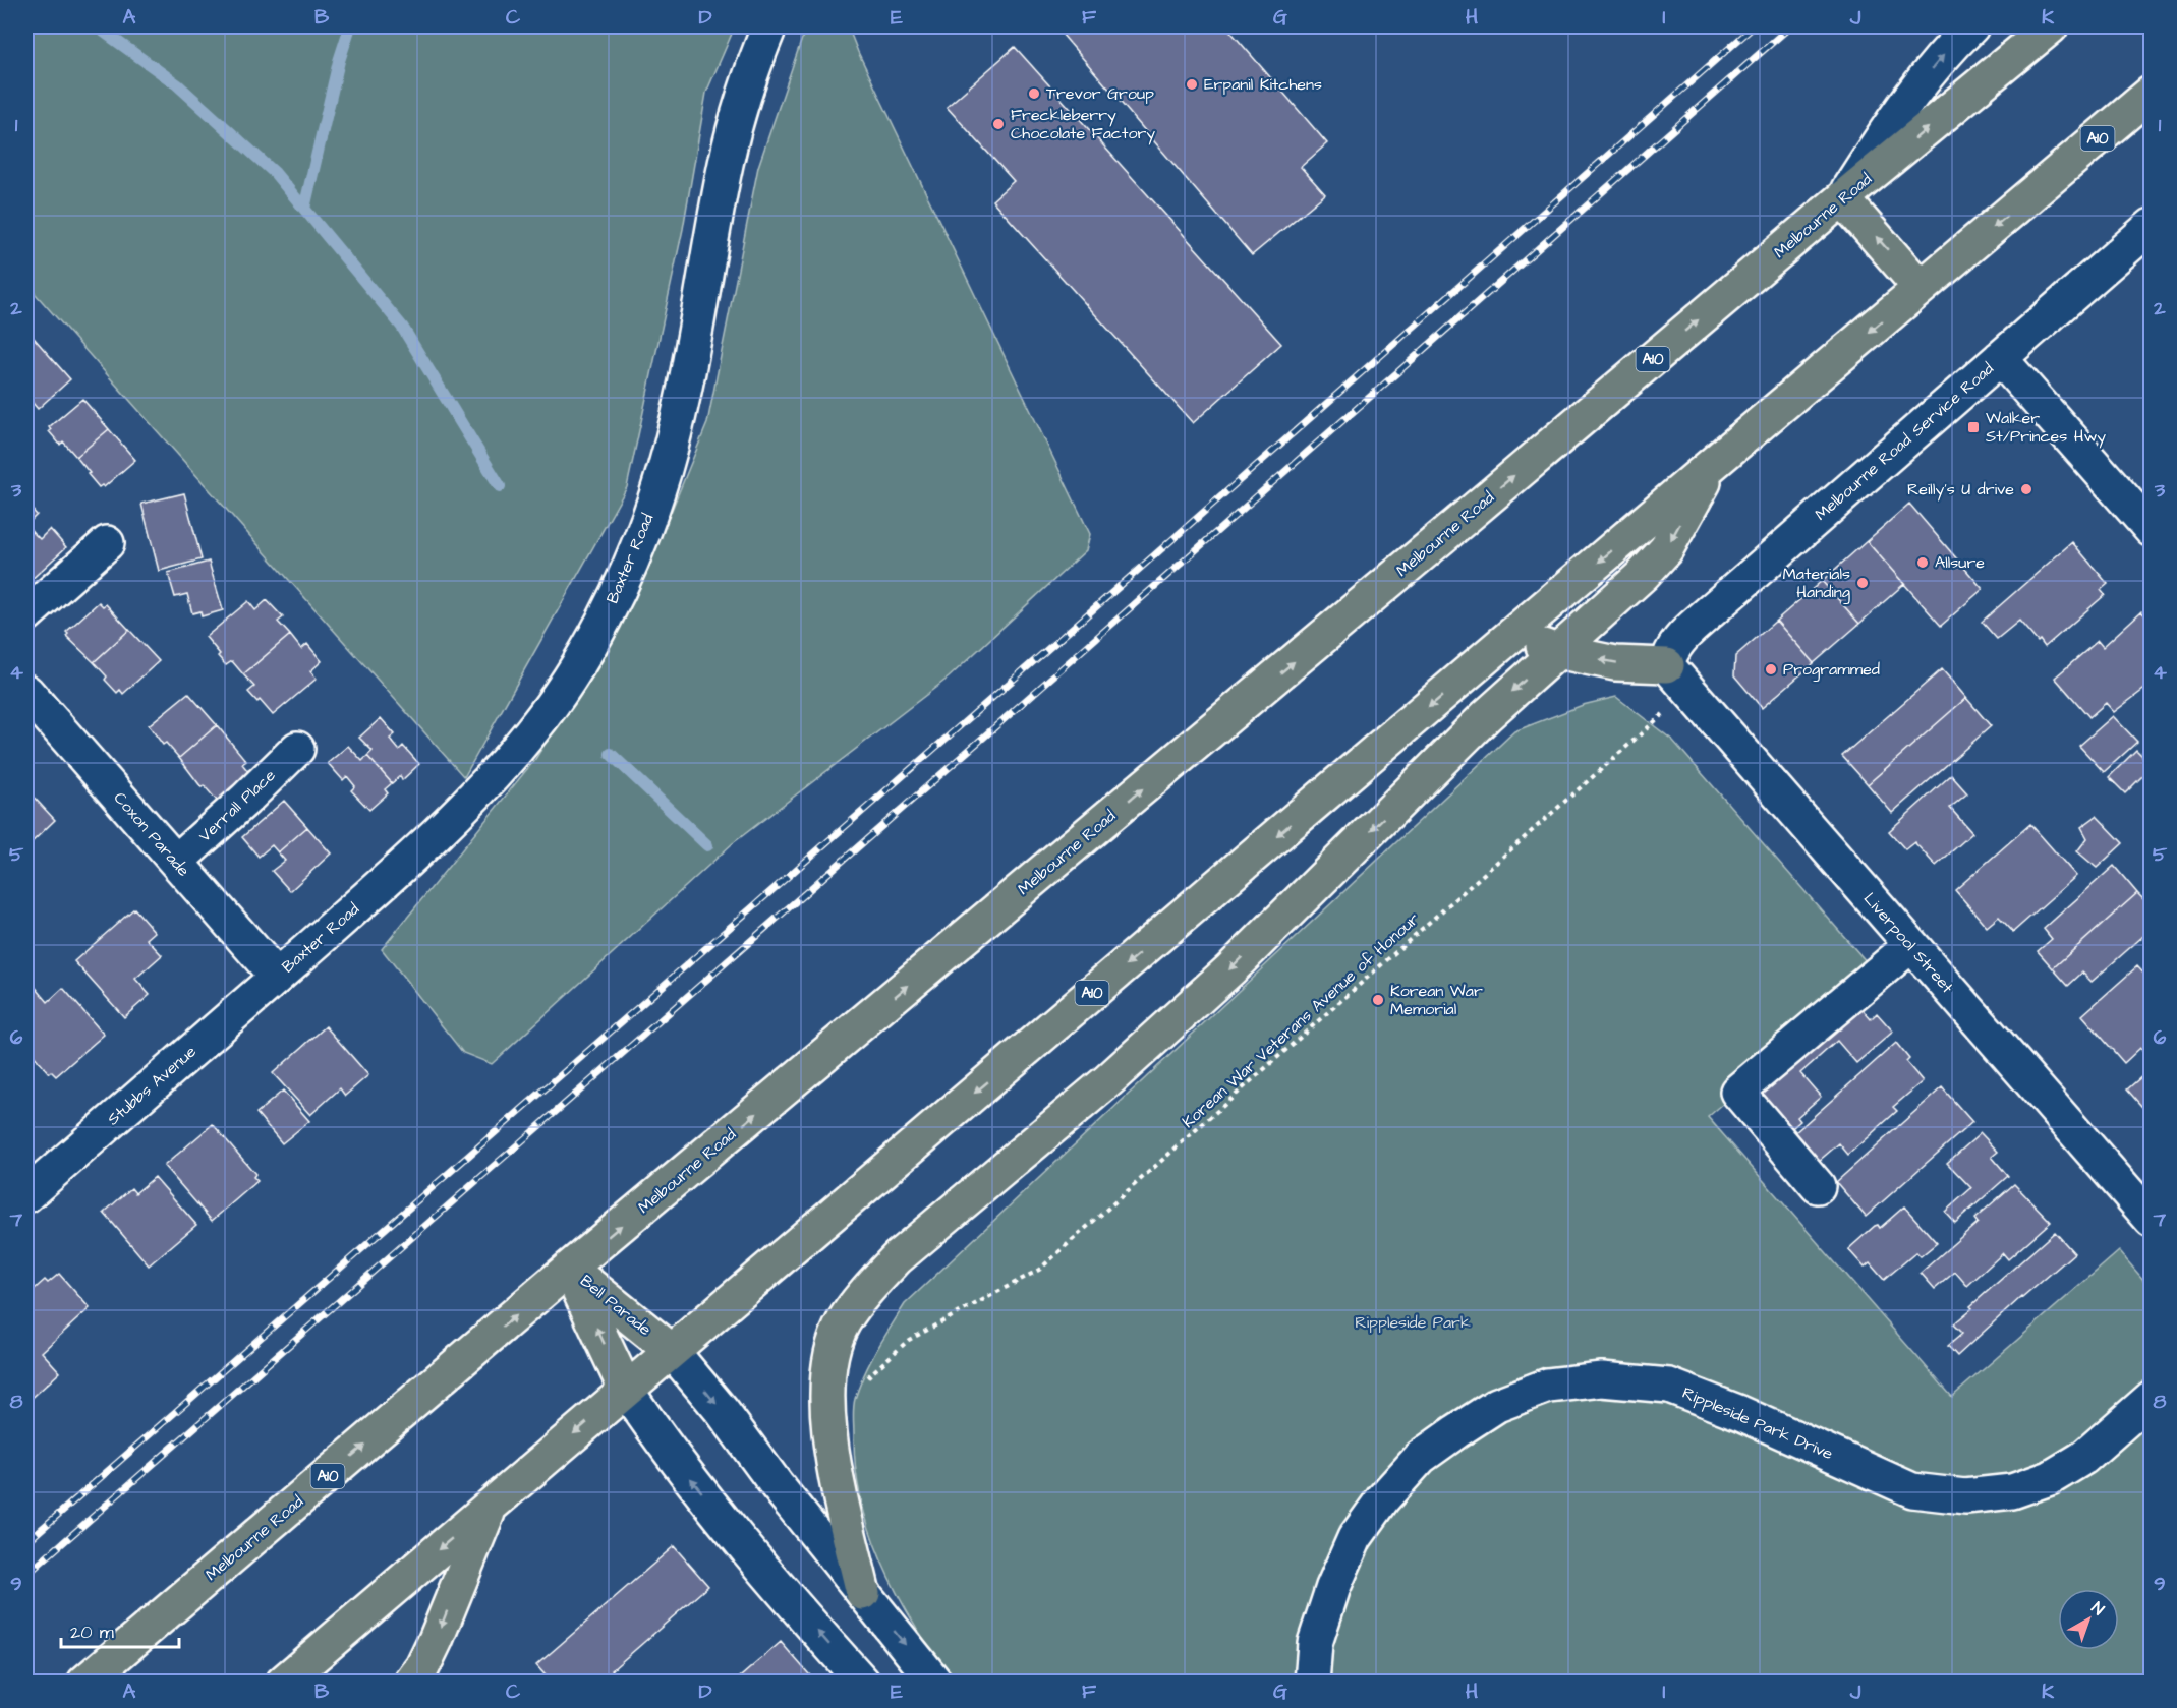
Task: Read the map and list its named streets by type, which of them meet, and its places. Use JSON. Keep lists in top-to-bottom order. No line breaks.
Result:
{"streets":{"highway":["A10","Melbourne Road","Bell Parade"],"street":["Melbourne Road Service Road","Baxter Road","Verrall Place","Coxon Parade","Liverpool Street","Stubbs Avenue","Rippleside Park Drive"],"path":["Korean War Veterans Avenue of Honour"]},"crossings":[["A10","Bell Parade"],["Melbourne Road","Bell Parade"],["Melbourne Road Service Road","Liverpool Street"],["Baxter Road","Coxon Parade"],["Baxter Road","Stubbs Avenue"],["Verrall Place","Coxon Parade"],["Coxon Parade","Stubbs Avenue"],["Liverpool Street","Korean War Veterans Avenue of Honour"]],"parks":["Rippleside Park"],"places":{"other":["Erpanil Kitchens","Trevor Group","Freckleberry Chocolate Factory","Reilly's U drive","Allsure","Materials Handing","Programmed","Korean War Memorial"],"transit":["Walker St/Princes Hwy"]},"scale_bar":"20 m","north":"top right","grid":{"columns":["A","B","C","D","E","F","G","H","I","J","K"],"rows":["1","2","3","4","5","6","7","8","9"]}}
